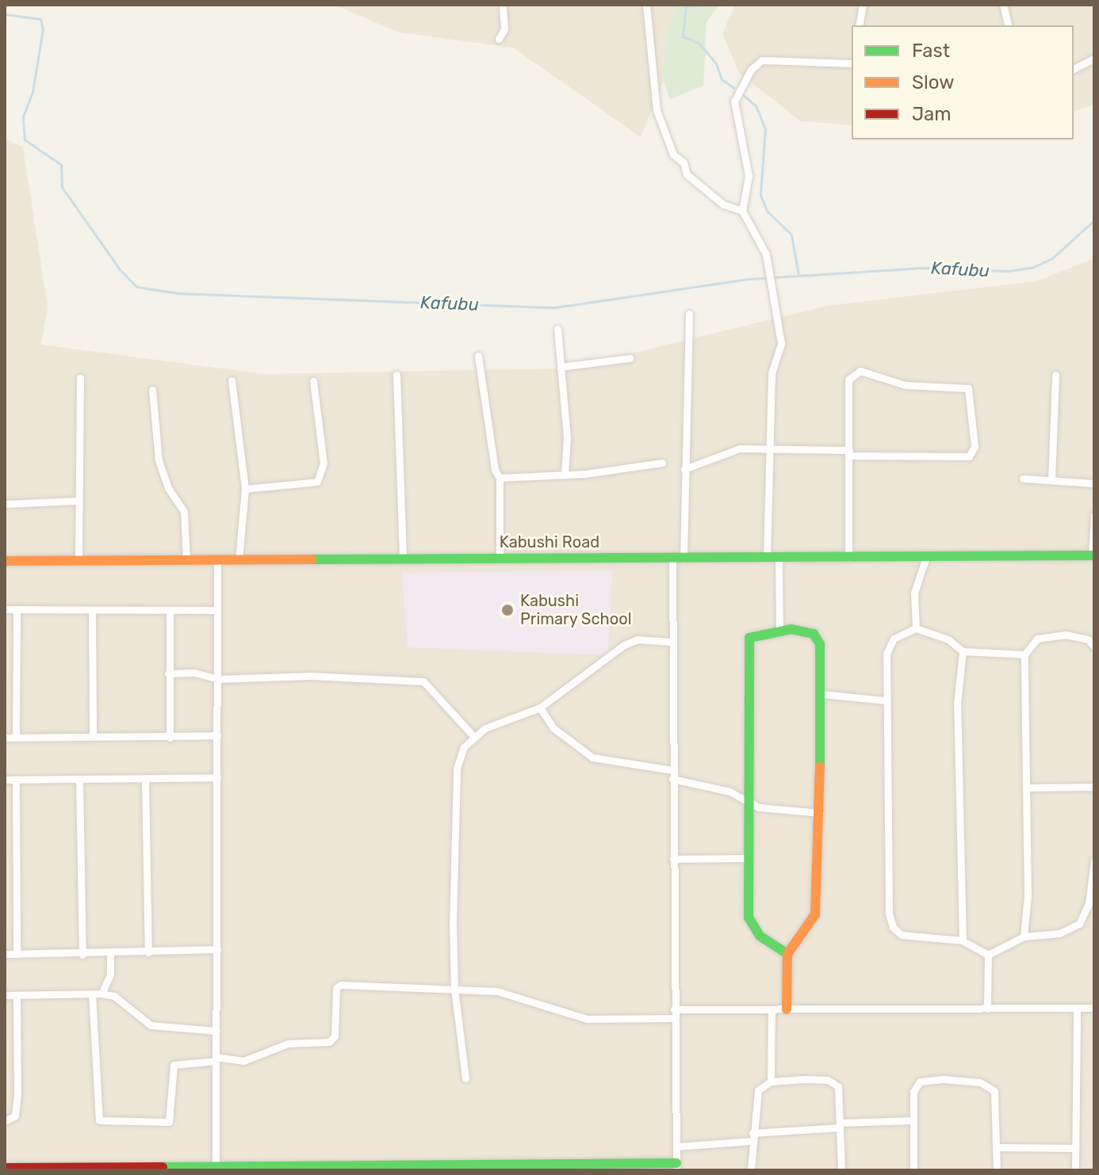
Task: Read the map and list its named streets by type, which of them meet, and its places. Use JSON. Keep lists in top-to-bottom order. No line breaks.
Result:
{"streets":{"street":["Kabushi Road"]},"water":["Kafubu"],"places":["Kabushi Primary School"],"legend":["Fast","Slow","Jam"]}
